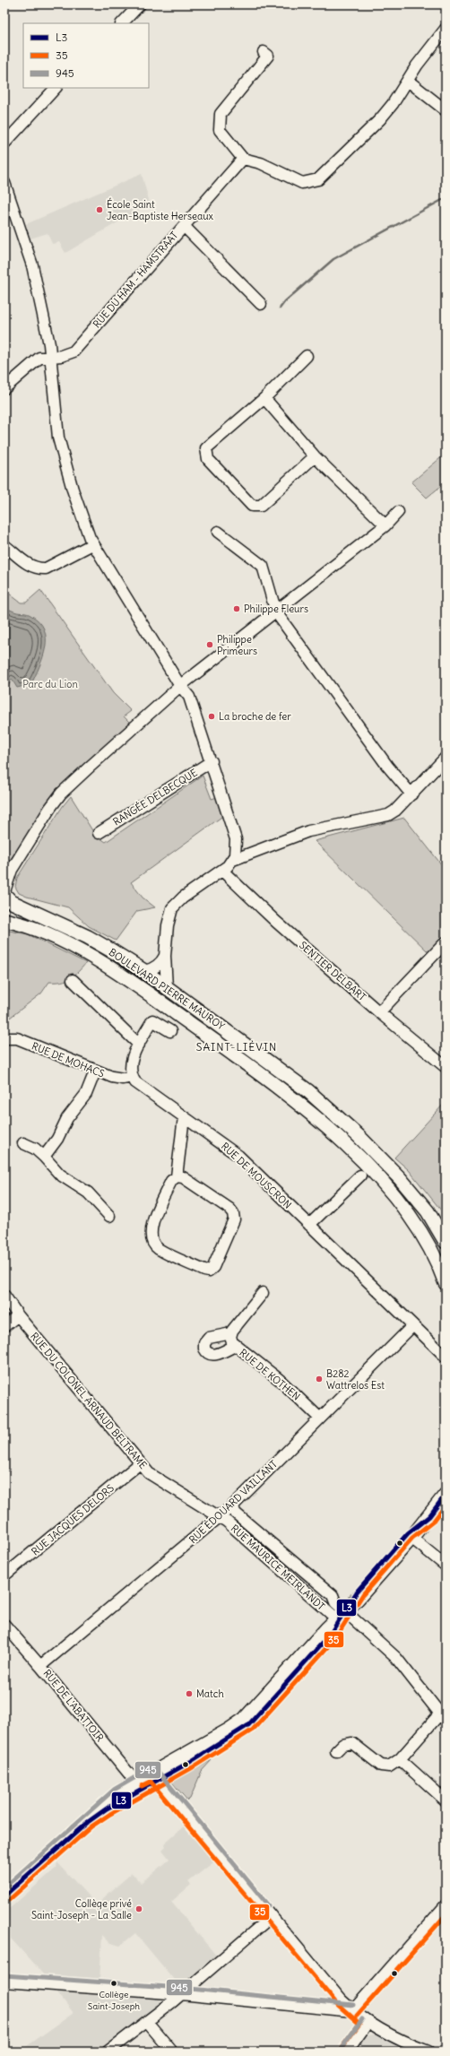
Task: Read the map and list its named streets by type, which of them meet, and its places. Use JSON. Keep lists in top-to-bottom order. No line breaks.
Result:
{"streets":{"main road":["BOULEVARD PIERRE MAUROY"],"street":["RUE DU HAM - HAMSTRAAT","RANGÉE DELBECQUE","SENTIER DELBART","RUE DE MOHACS","RUE DE MOUSCRON","RUE DE KOTHEN","RUE DU COLONEL ARNAUD BELTRAME","RUE ÉDOUARD VAILLANT","RUE JACQUES DELORS","RUE MAURICE MEIRLANDT","RUE DE L'ABATTOIR"]},"crossings":[["RUE DE MOHACS","RUE DE MOUSCRON"],["RUE DE MOUSCRON","RUE ÉDOUARD VAILLANT"],["RUE DE KOTHEN","RUE ÉDOUARD VAILLANT"],["RUE DU COLONEL ARNAUD BELTRAME","RUE ÉDOUARD VAILLANT"],["RUE DU COLONEL ARNAUD BELTRAME","RUE JACQUES DELORS"],["RUE DU COLONEL ARNAUD BELTRAME","RUE MAURICE MEIRLANDT"],["RUE ÉDOUARD VAILLANT","RUE MAURICE MEIRLANDT"],["RUE ÉDOUARD VAILLANT","RUE DE L'ABATTOIR"]],"districts":["SAINT-LIÉVIN"],"parks":["Parc du Lion"],"places":["École Saint Jean-Baptiste Herseaux","Philippe Fleurs","Philippe Primeurs","La broche de fer","B282 Wattrelos Est","Match","Collège privé Saint-Joseph - La Salle","Collège Saint-Joseph"],"lines":["transit line L3","transit line 35","transit line 945"],"legend":["L3","35","945"]}
